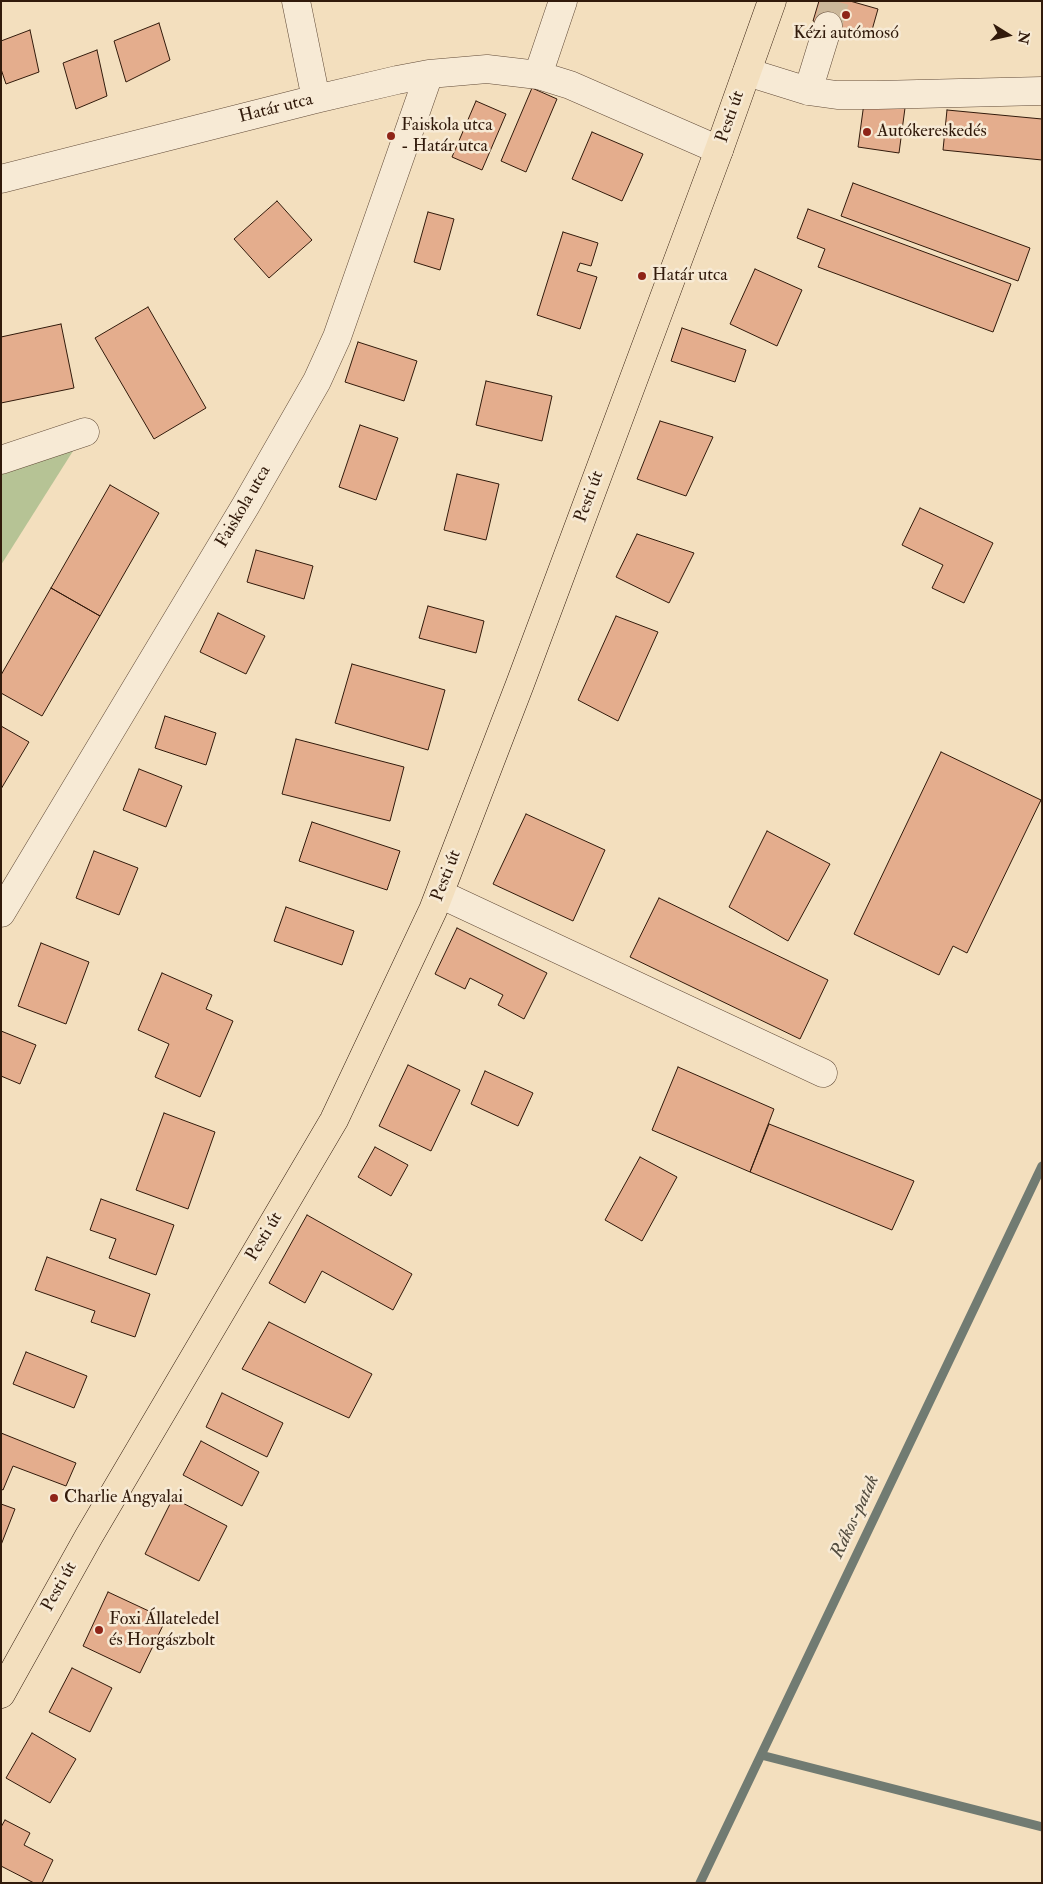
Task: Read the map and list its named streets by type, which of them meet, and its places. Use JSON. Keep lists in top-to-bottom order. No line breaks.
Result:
{"streets":{"main road":["Pesti út"],"street":["Határ utca","Faiskola utca"]},"crossings":[["Határ utca","Pesti út"],["Határ utca","Faiskola utca"]],"water":["Rákos-patak"],"places":["Kézi autómosó","Autókereskedés","Faiskola utca - Határ utca","Határ utca","Charlie Angyalai","Foxi Állateledel és Horgászbolt"],"north":"right"}
